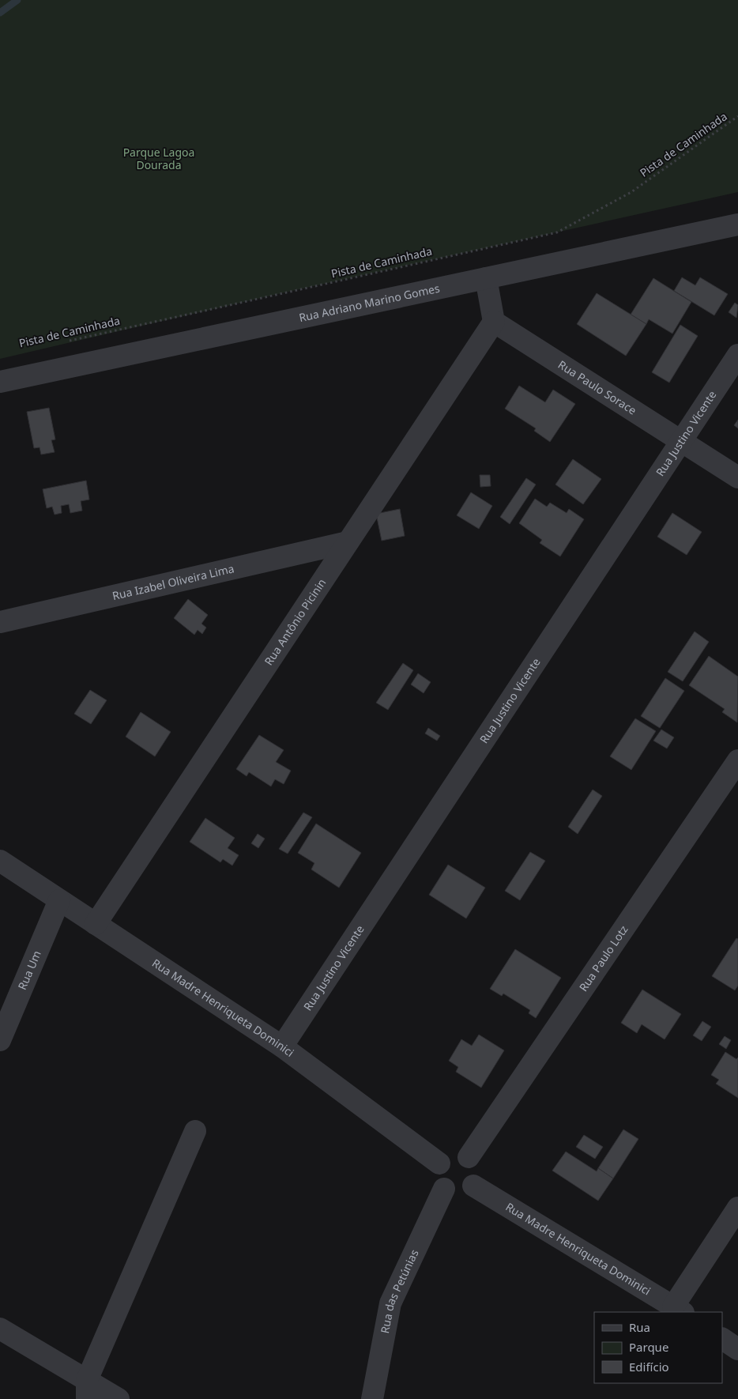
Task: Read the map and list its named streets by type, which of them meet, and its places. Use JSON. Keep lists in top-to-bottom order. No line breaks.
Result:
{"streets":{"street":["Rua Adriano Marino Gomes","Rua Paulo Sorace","Rua Justino Vicente","Rua Izabel Oliveira Lima","Rua Antônio Picinin","Rua Paulo Lotz","Rua Um","Rua Madre Henriqueta Dominici","Rua das Petúnias"],"path":["Pista de Caminhada"]},"crossings":[["Rua Paulo Sorace","Rua Justino Vicente"],["Rua Paulo Sorace","Rua Antônio Picinin"],["Rua Justino Vicente","Rua Madre Henriqueta Dominici"],["Rua Izabel Oliveira Lima","Rua Antônio Picinin"],["Rua Antônio Picinin","Rua Madre Henriqueta Dominici"],["Rua Paulo Lotz","Rua Madre Henriqueta Dominici"],["Rua Paulo Lotz","Rua das Petúnias"],["Rua Um","Rua Madre Henriqueta Dominici"],["Rua Madre Henriqueta Dominici","Rua das Petúnias"]],"parks":["Parque Lagoa Dourada"],"legend":["Rua","Parque","Edifício"]}
